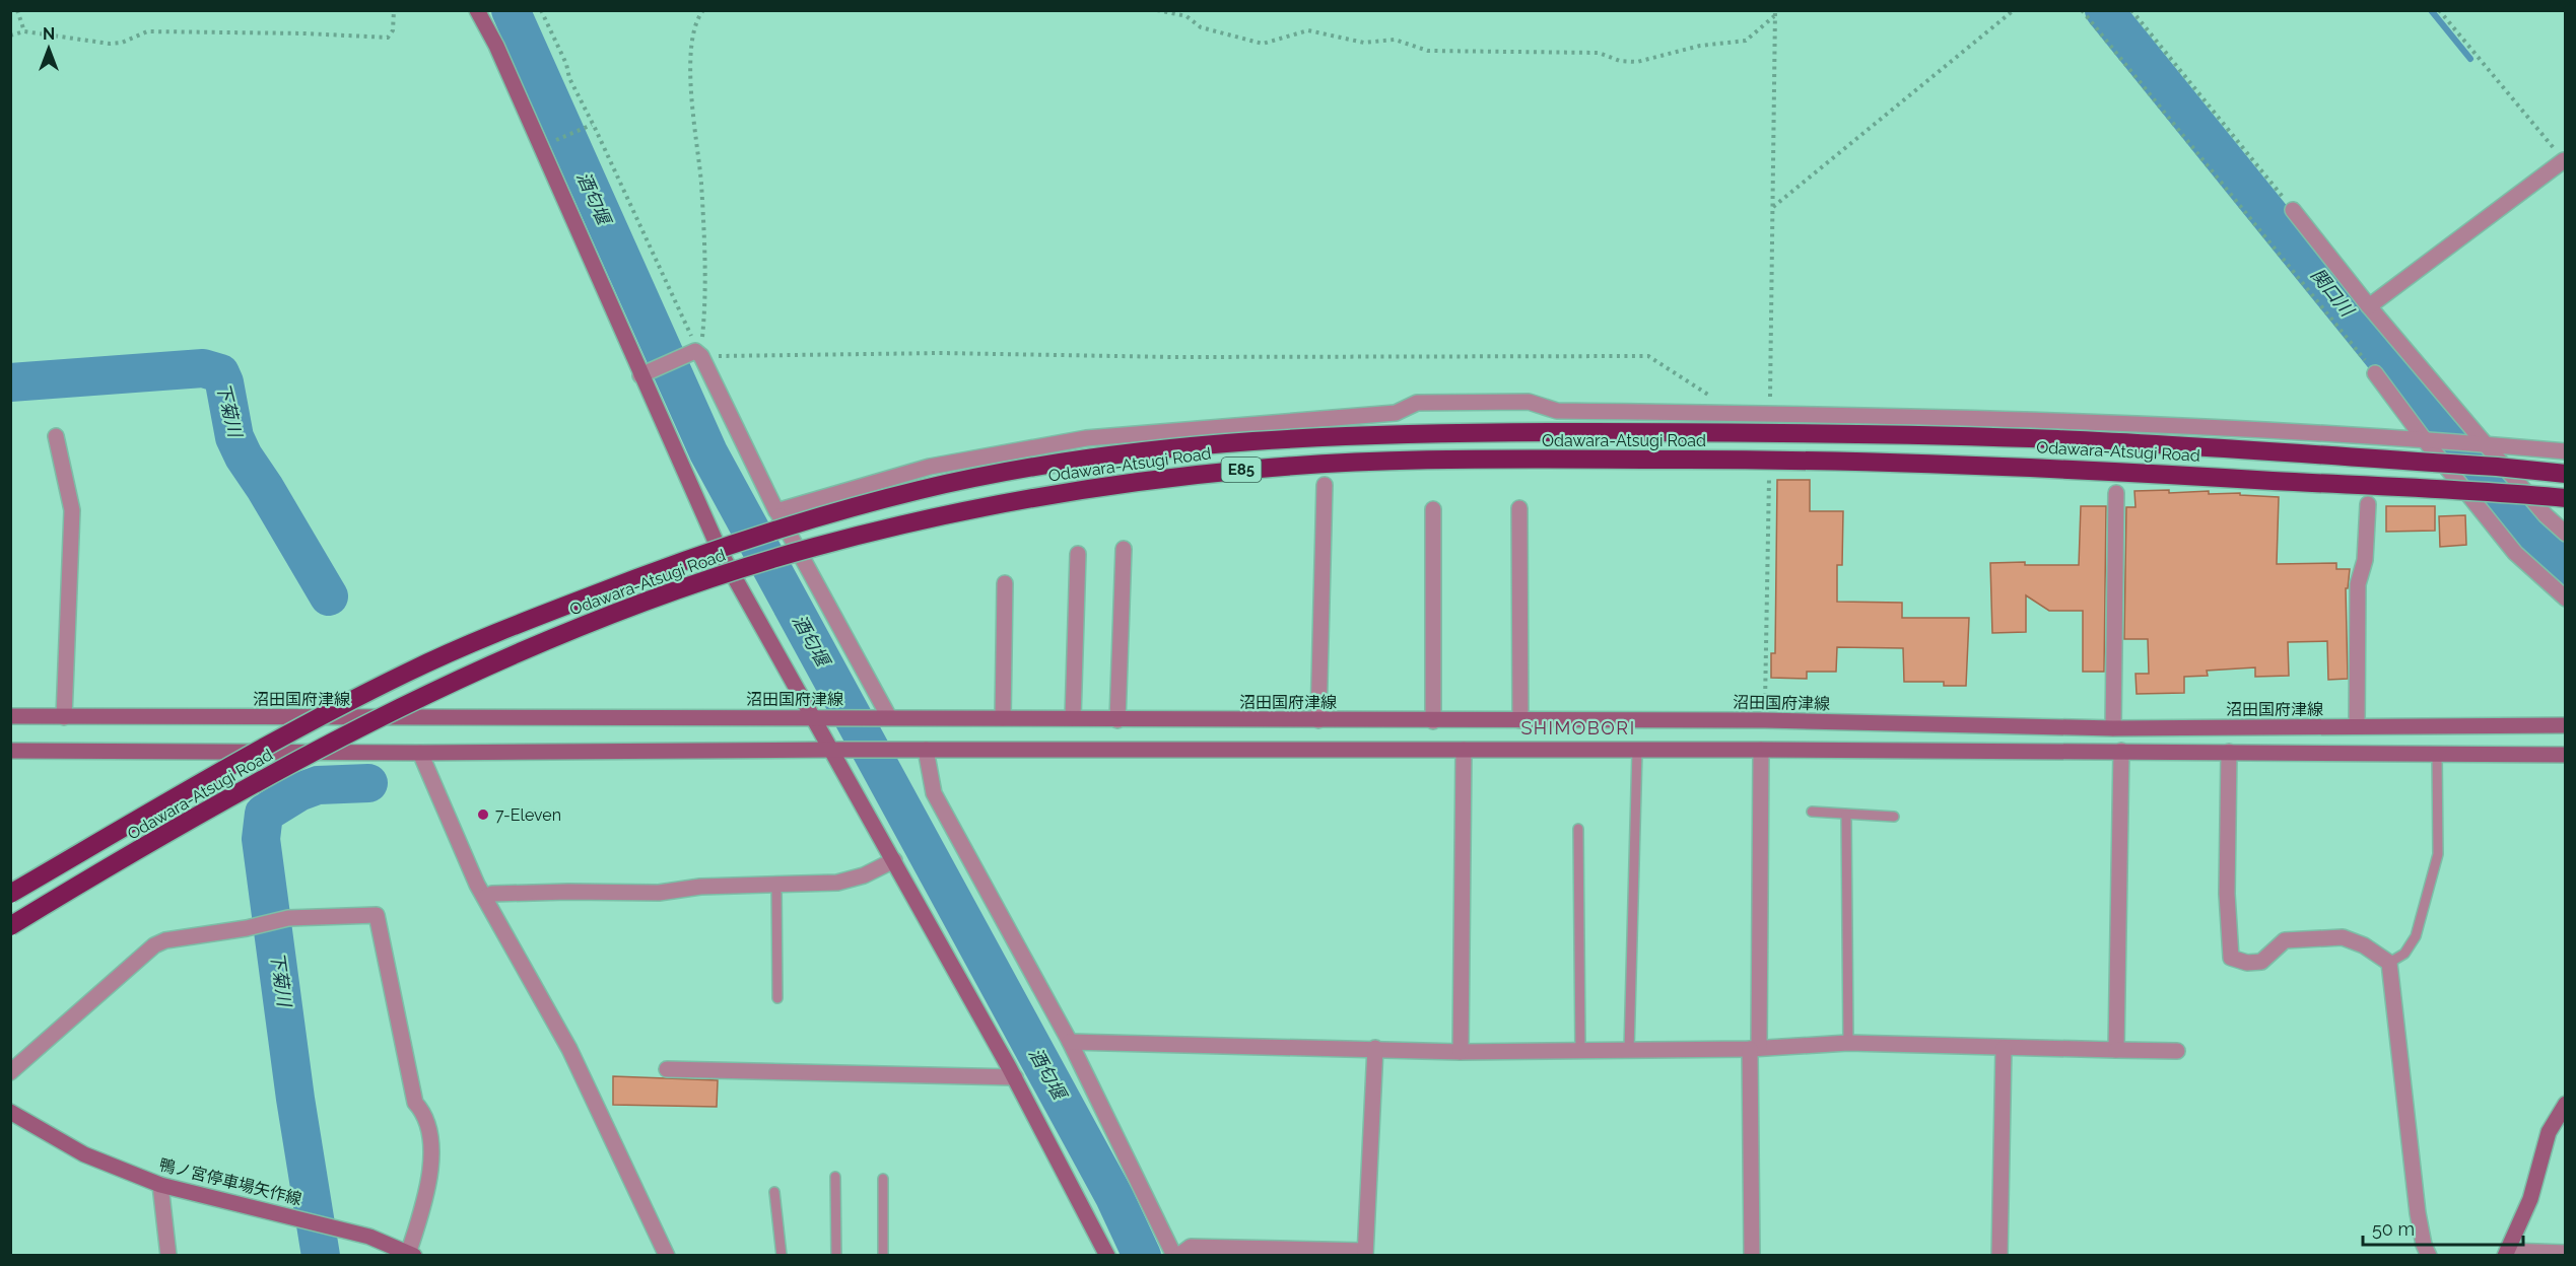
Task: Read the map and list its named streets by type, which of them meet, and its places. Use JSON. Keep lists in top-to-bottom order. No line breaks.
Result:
{"streets":{"highway":["Odawara-Atsugi Road","E85"],"main road":["沼田国府津線","鴨ノ宮停車場矢作線"]},"districts":["SHIMOBORI"],"water":["酒匂堰","関口川","下菊川"],"places":["7-Eleven"],"scale_bar":"50 m","north":"top"}
